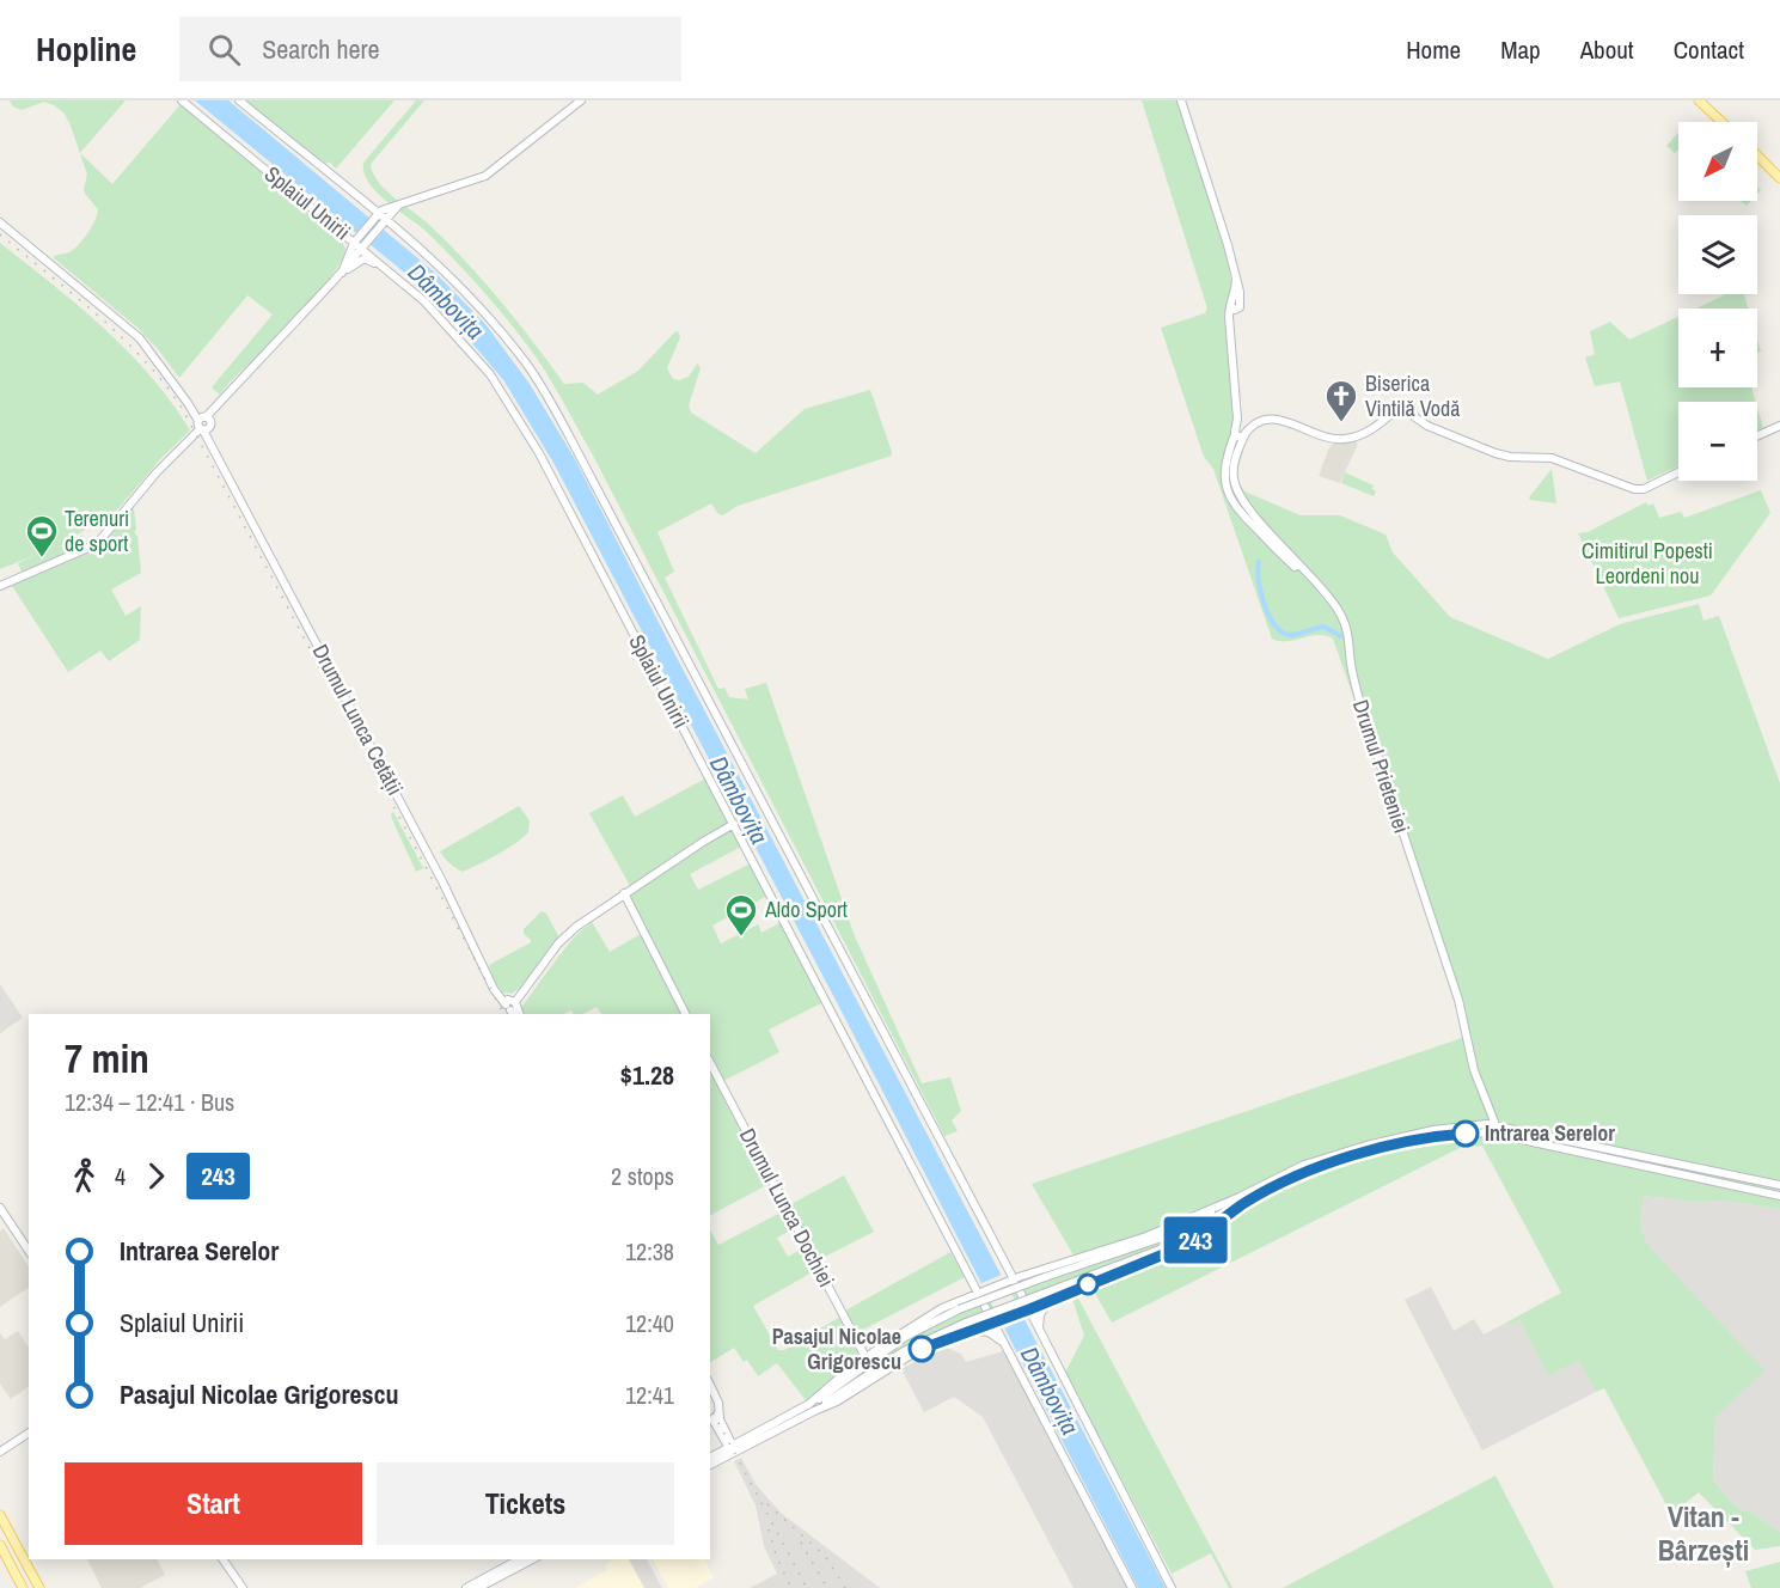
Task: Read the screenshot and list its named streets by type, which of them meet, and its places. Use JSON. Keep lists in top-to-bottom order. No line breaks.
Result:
{"streets":{"main road":["Splaiul Unirii","Drumul Lunca Cetății","Drumul Prieteniei","Drumul Lunca Dochiei"]},"districts":["Vitan - Bârzești"],"water":["Dâmbovița"],"parks":["Cimitirul Popesti Leordeni nou"],"places":{"church":["Biserica Vintilă Vodă"],"sports":["Terenuri de sport","Aldo Sport"],"other":["Intrarea Serelor","Pasajul Nicolae Grigorescu"]},"lines":["bus line 243"],"north":"bottom left","page":{"header":"Hopline","search":"Search here","nav":["Home","Map","About","Contact"],"on_map":"243","map_buttons":["+","−"],"heading":["7 min","12:34 – 12:41 · Bus","$1.28"],"legs":["4","243","2 stops"],"list":[{"name":"Intrarea Serelor","value":"12:38"},{"name":"Splaiul Unirii","value":"12:40"},{"name":"Pasajul Nicolae Grigorescu","value":"12:41"}],"buttons":["Start","Tickets"]}}
